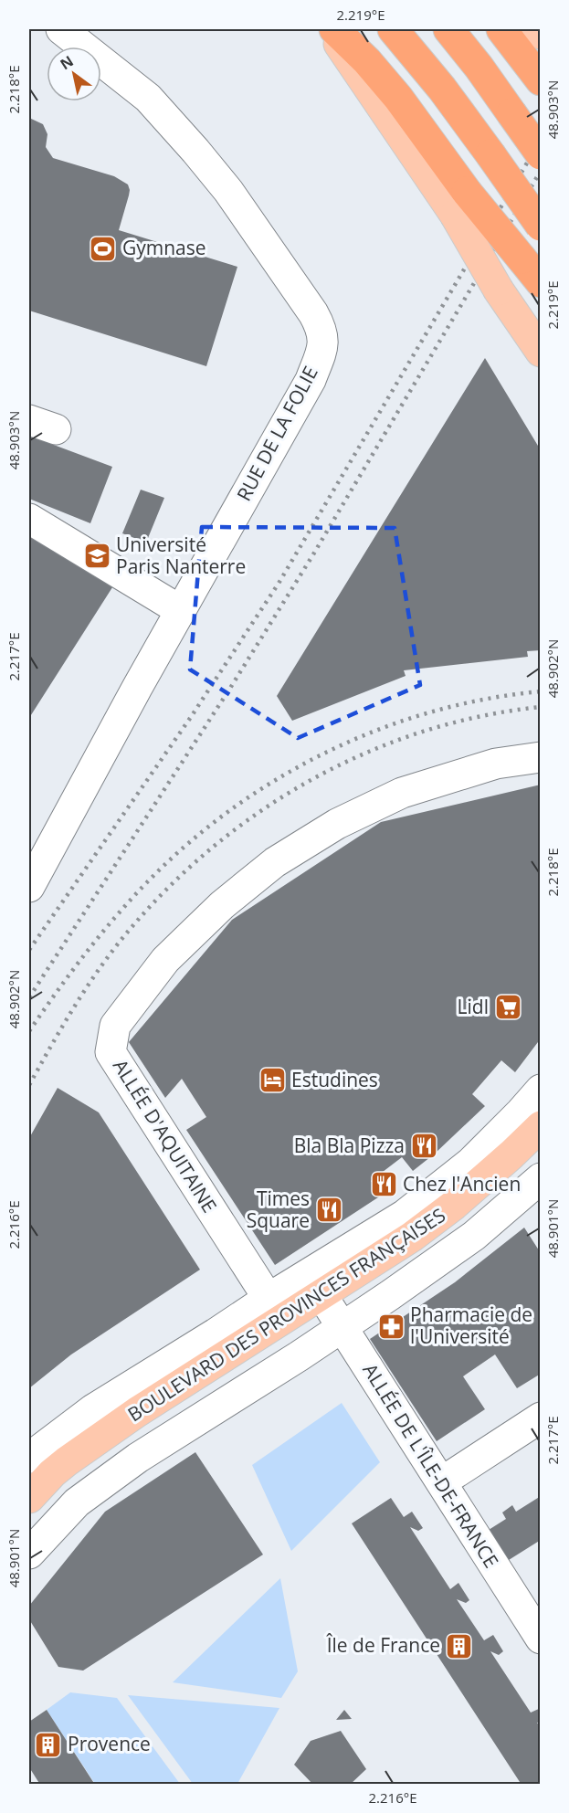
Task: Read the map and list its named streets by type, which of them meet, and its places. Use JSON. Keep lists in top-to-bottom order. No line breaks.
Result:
{"streets":{"main road":["BOULEVARD DES PROVINCES FRANÇAISES"],"street":["RUE DE LA FOLIE","ALLÉE D'AQUITAINE","ALLÉE DE L'ÎLE-DE-FRANCE"]},"crossings":[["ALLÉE D'AQUITAINE","BOULEVARD DES PROVINCES FRANÇAISES"],["BOULEVARD DES PROVINCES FRANÇAISES","ALLÉE DE L'ÎLE-DE-FRANCE"]],"places":{"sports":["Gymnase"],"school or university":["Université Paris Nanterre"],"supermarket":["Lidl"],"hotel":["Estudines"],"restaurant":["Bla Bla Pizza","Chez l'Ancien","Times Square"],"pharmacy":["Pharmacie de l'Université"],"building":["Île de France","Provence"]},"north":"top left","coordinates":["2.219°E","2.218°E","48.903°N","2.217°E","48.902°N","2.216°E","48.901°N"]}
